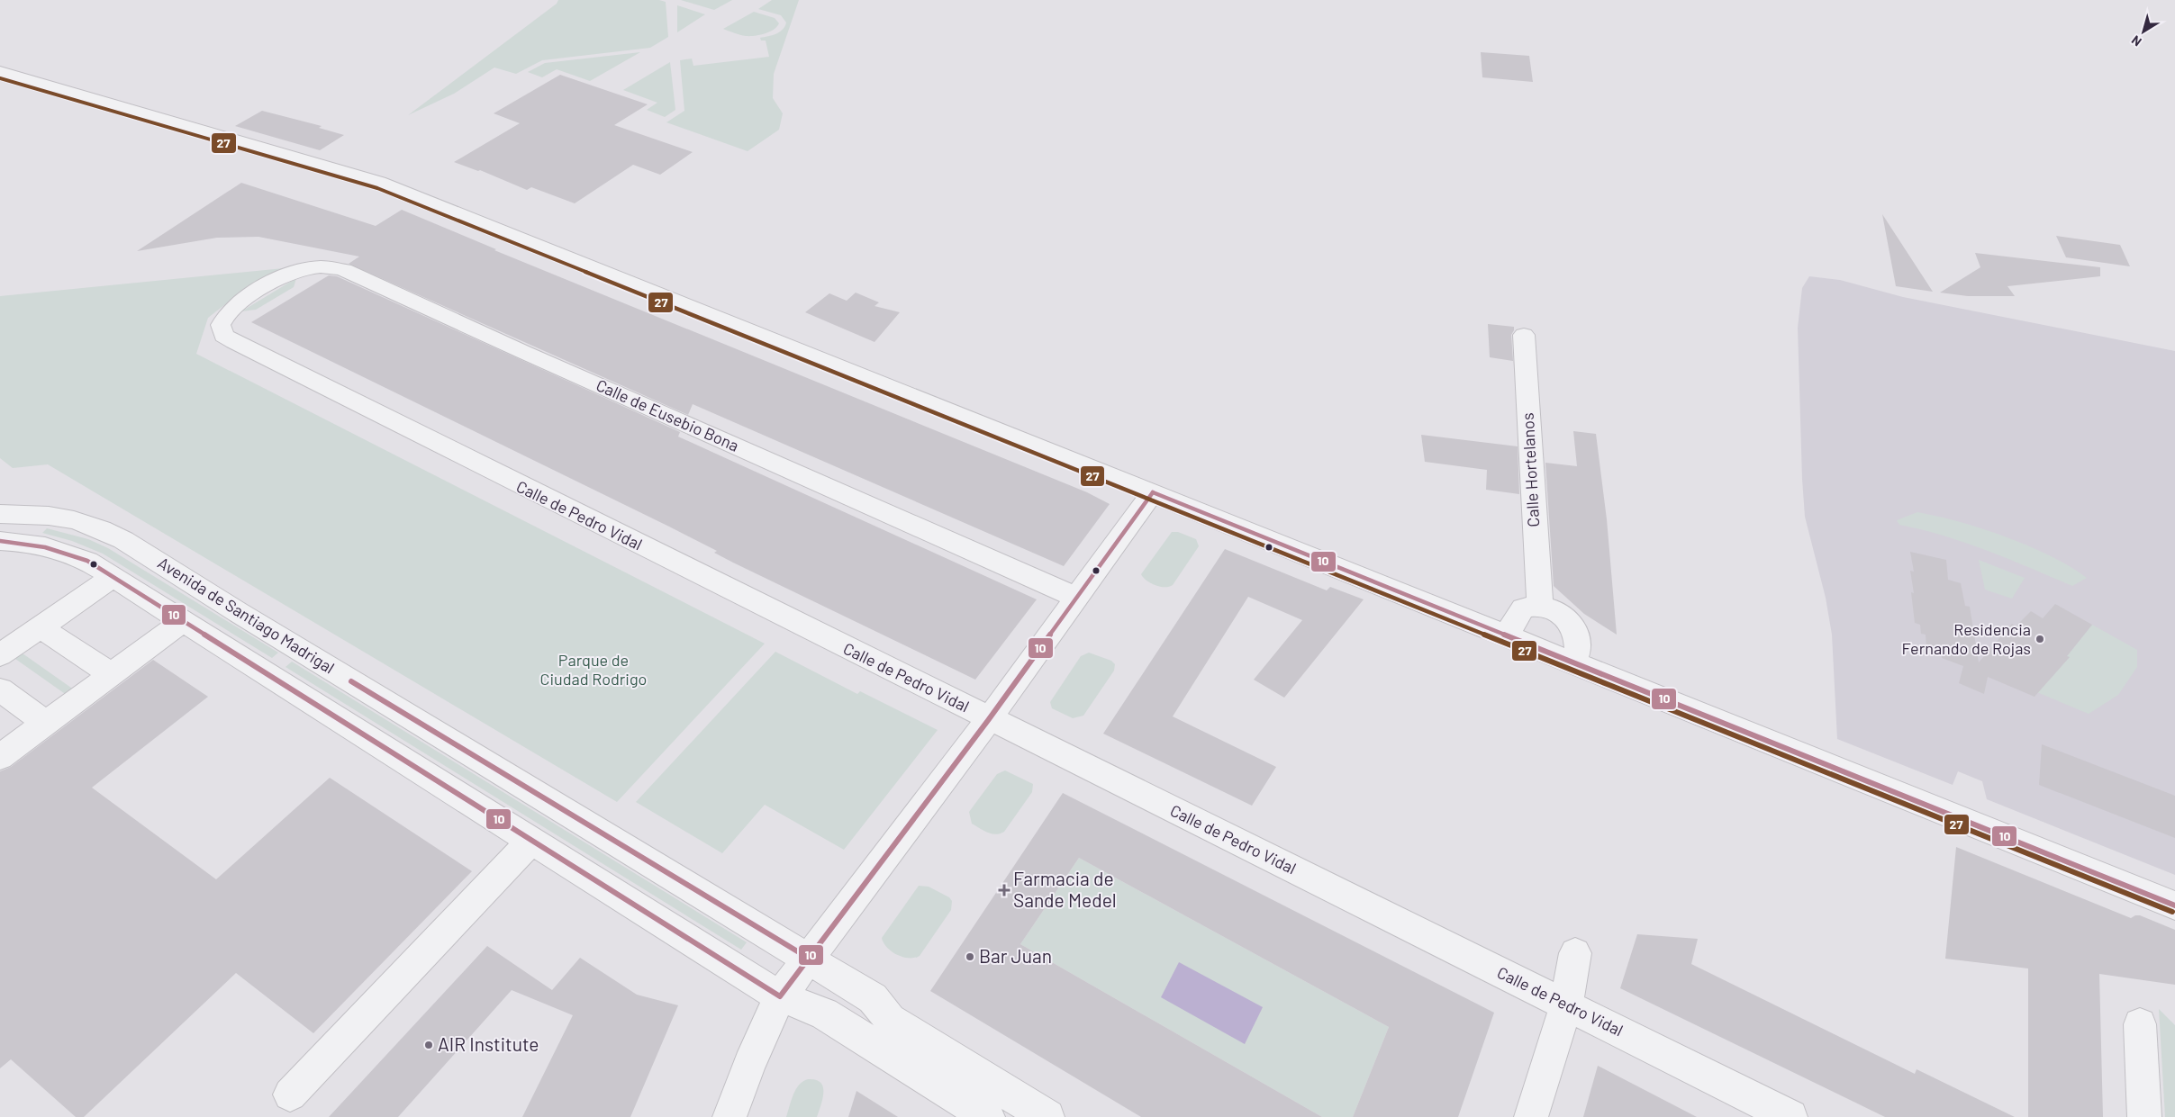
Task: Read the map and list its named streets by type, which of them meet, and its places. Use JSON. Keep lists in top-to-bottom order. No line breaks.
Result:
{"streets":{"street":["Calle de Eusebio Bona","Calle Hortelanos","Calle de Pedro Vidal","Avenida de Santiago Madrigal"]},"crossings":[["Calle de Eusebio Bona","Calle de Pedro Vidal"]],"parks":["Parque de Ciudad Rodrigo"],"places":{"other":["Residencia Fernando de Rojas","Bar Juan","AIR Institute"],"health":["Farmacia de Sande Medel"]},"lines":["transit line 27","transit line 10"],"north":"bottom left"}
